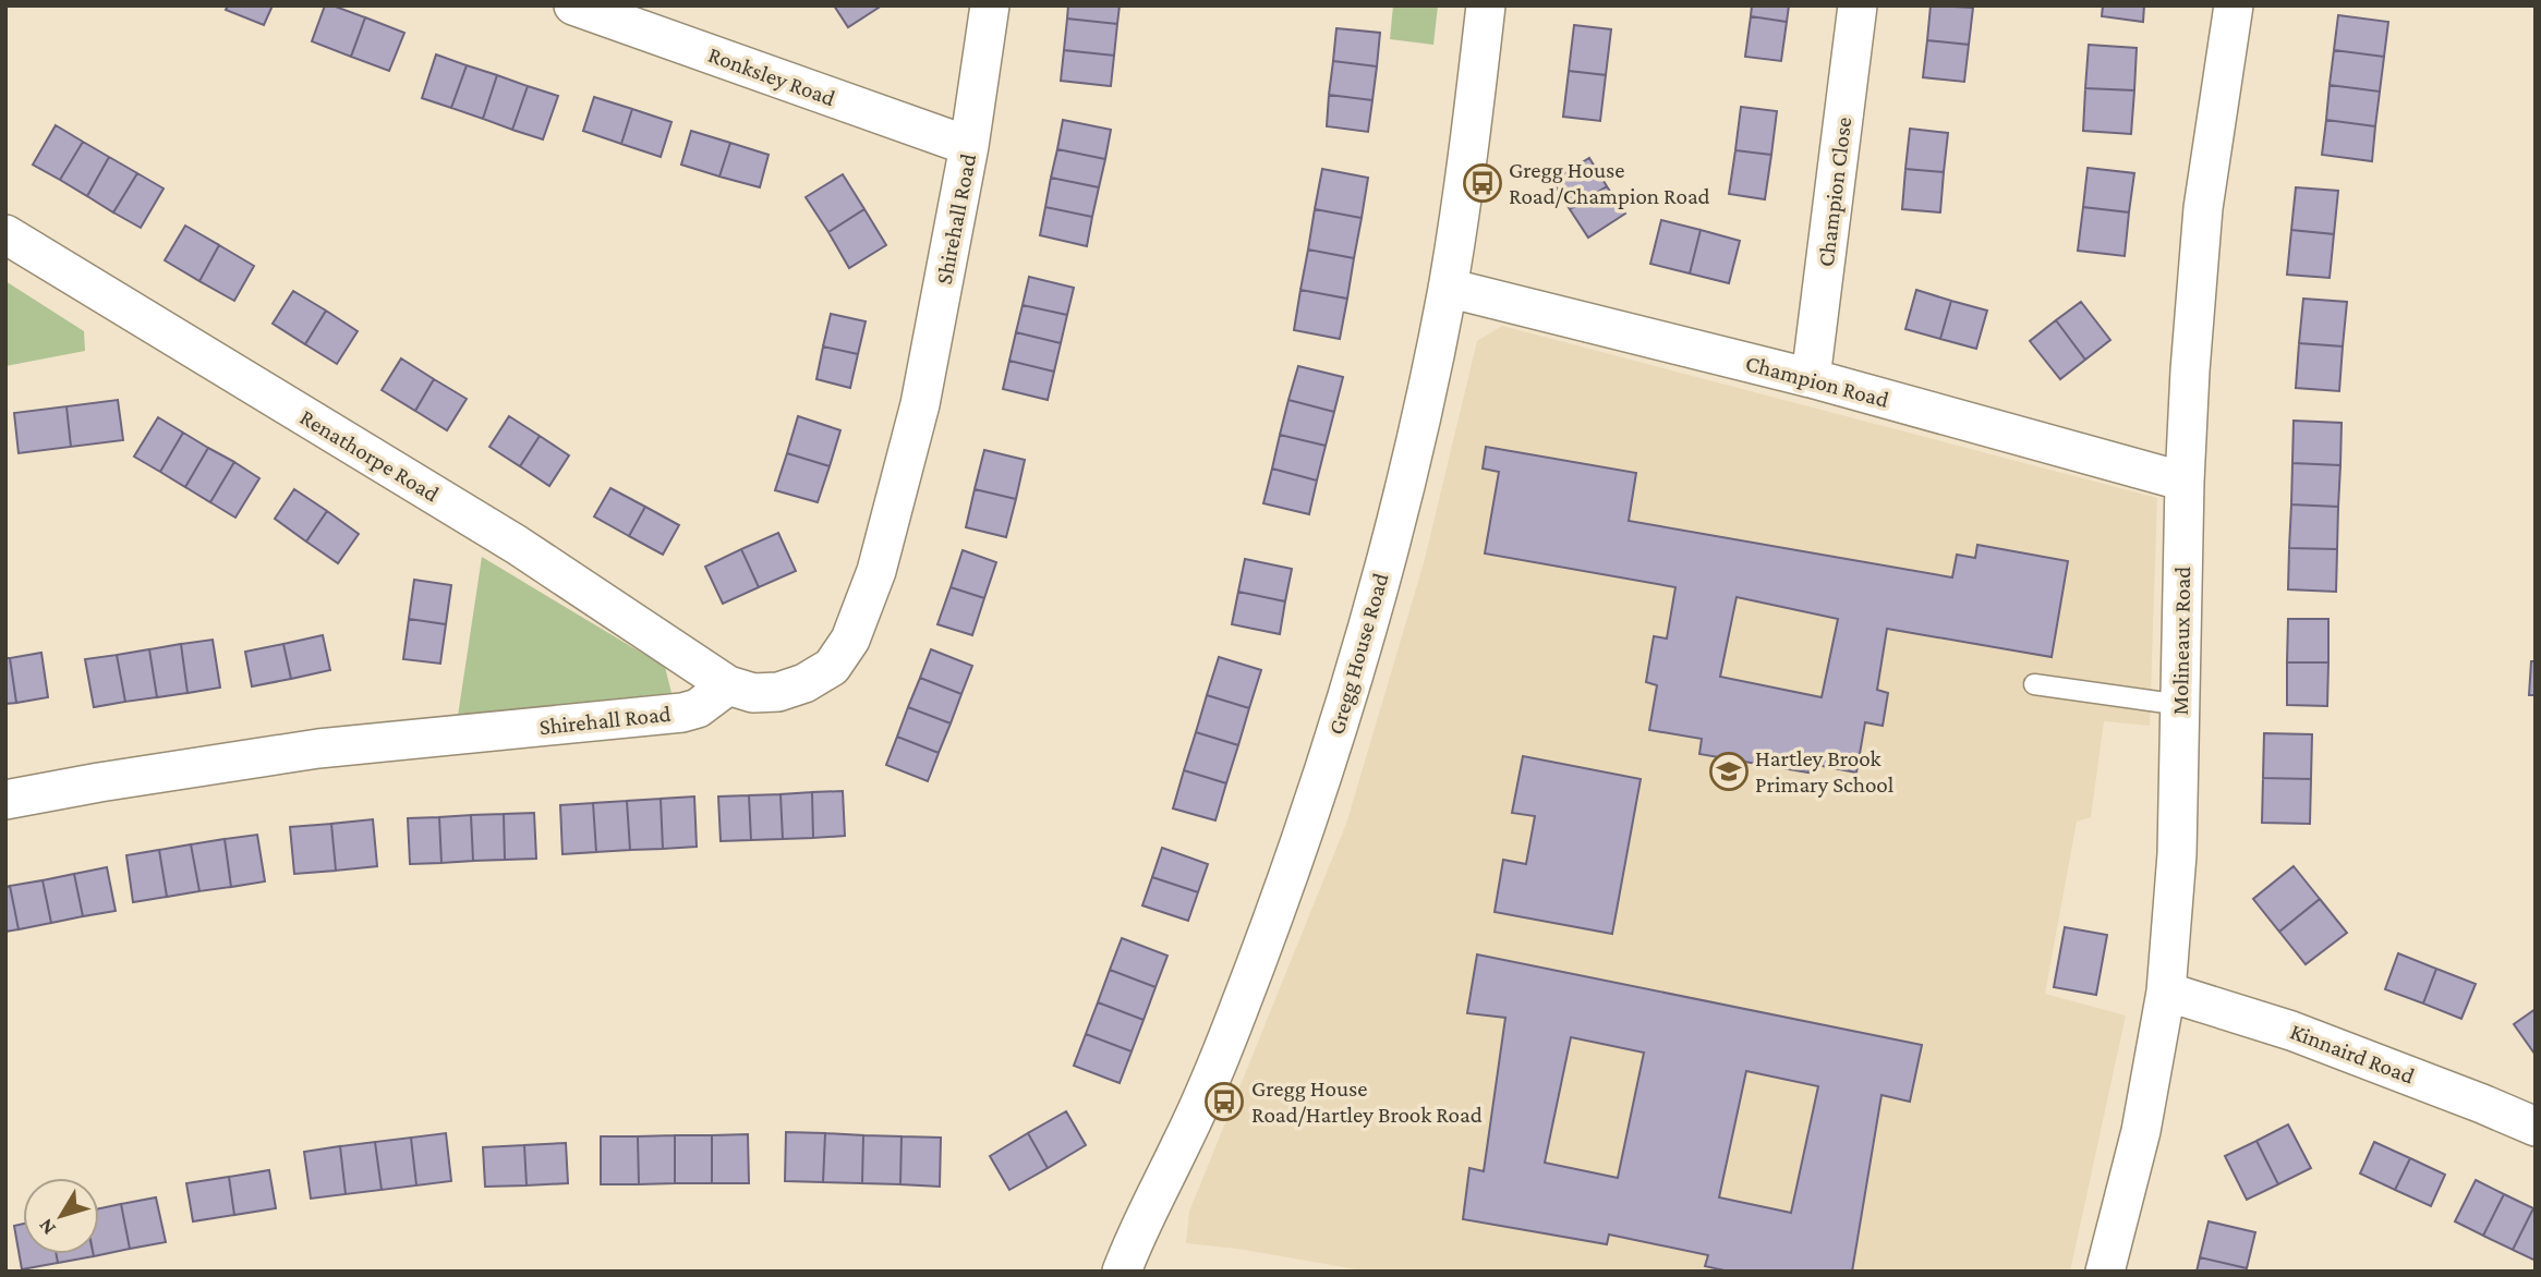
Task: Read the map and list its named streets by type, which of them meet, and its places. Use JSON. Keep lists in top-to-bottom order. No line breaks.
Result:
{"streets":{"street":["Ronksley Road","Champion Close","Shirehall Road","Champion Road","Renathorpe Road","Molineaux Road","Gregg House Road","Kinnaird Road"]},"crossings":[["Ronksley Road","Shirehall Road"],["Champion Close","Champion Road"],["Shirehall Road","Renathorpe Road"],["Champion Road","Molineaux Road"],["Champion Road","Gregg House Road"],["Molineaux Road","Kinnaird Road"]],"places":{"bus stop":["Gregg House Road/Champion Road","Gregg House Road/Hartley Brook Road"],"school or university":["Hartley Brook Primary School"]},"north":"bottom left"}
